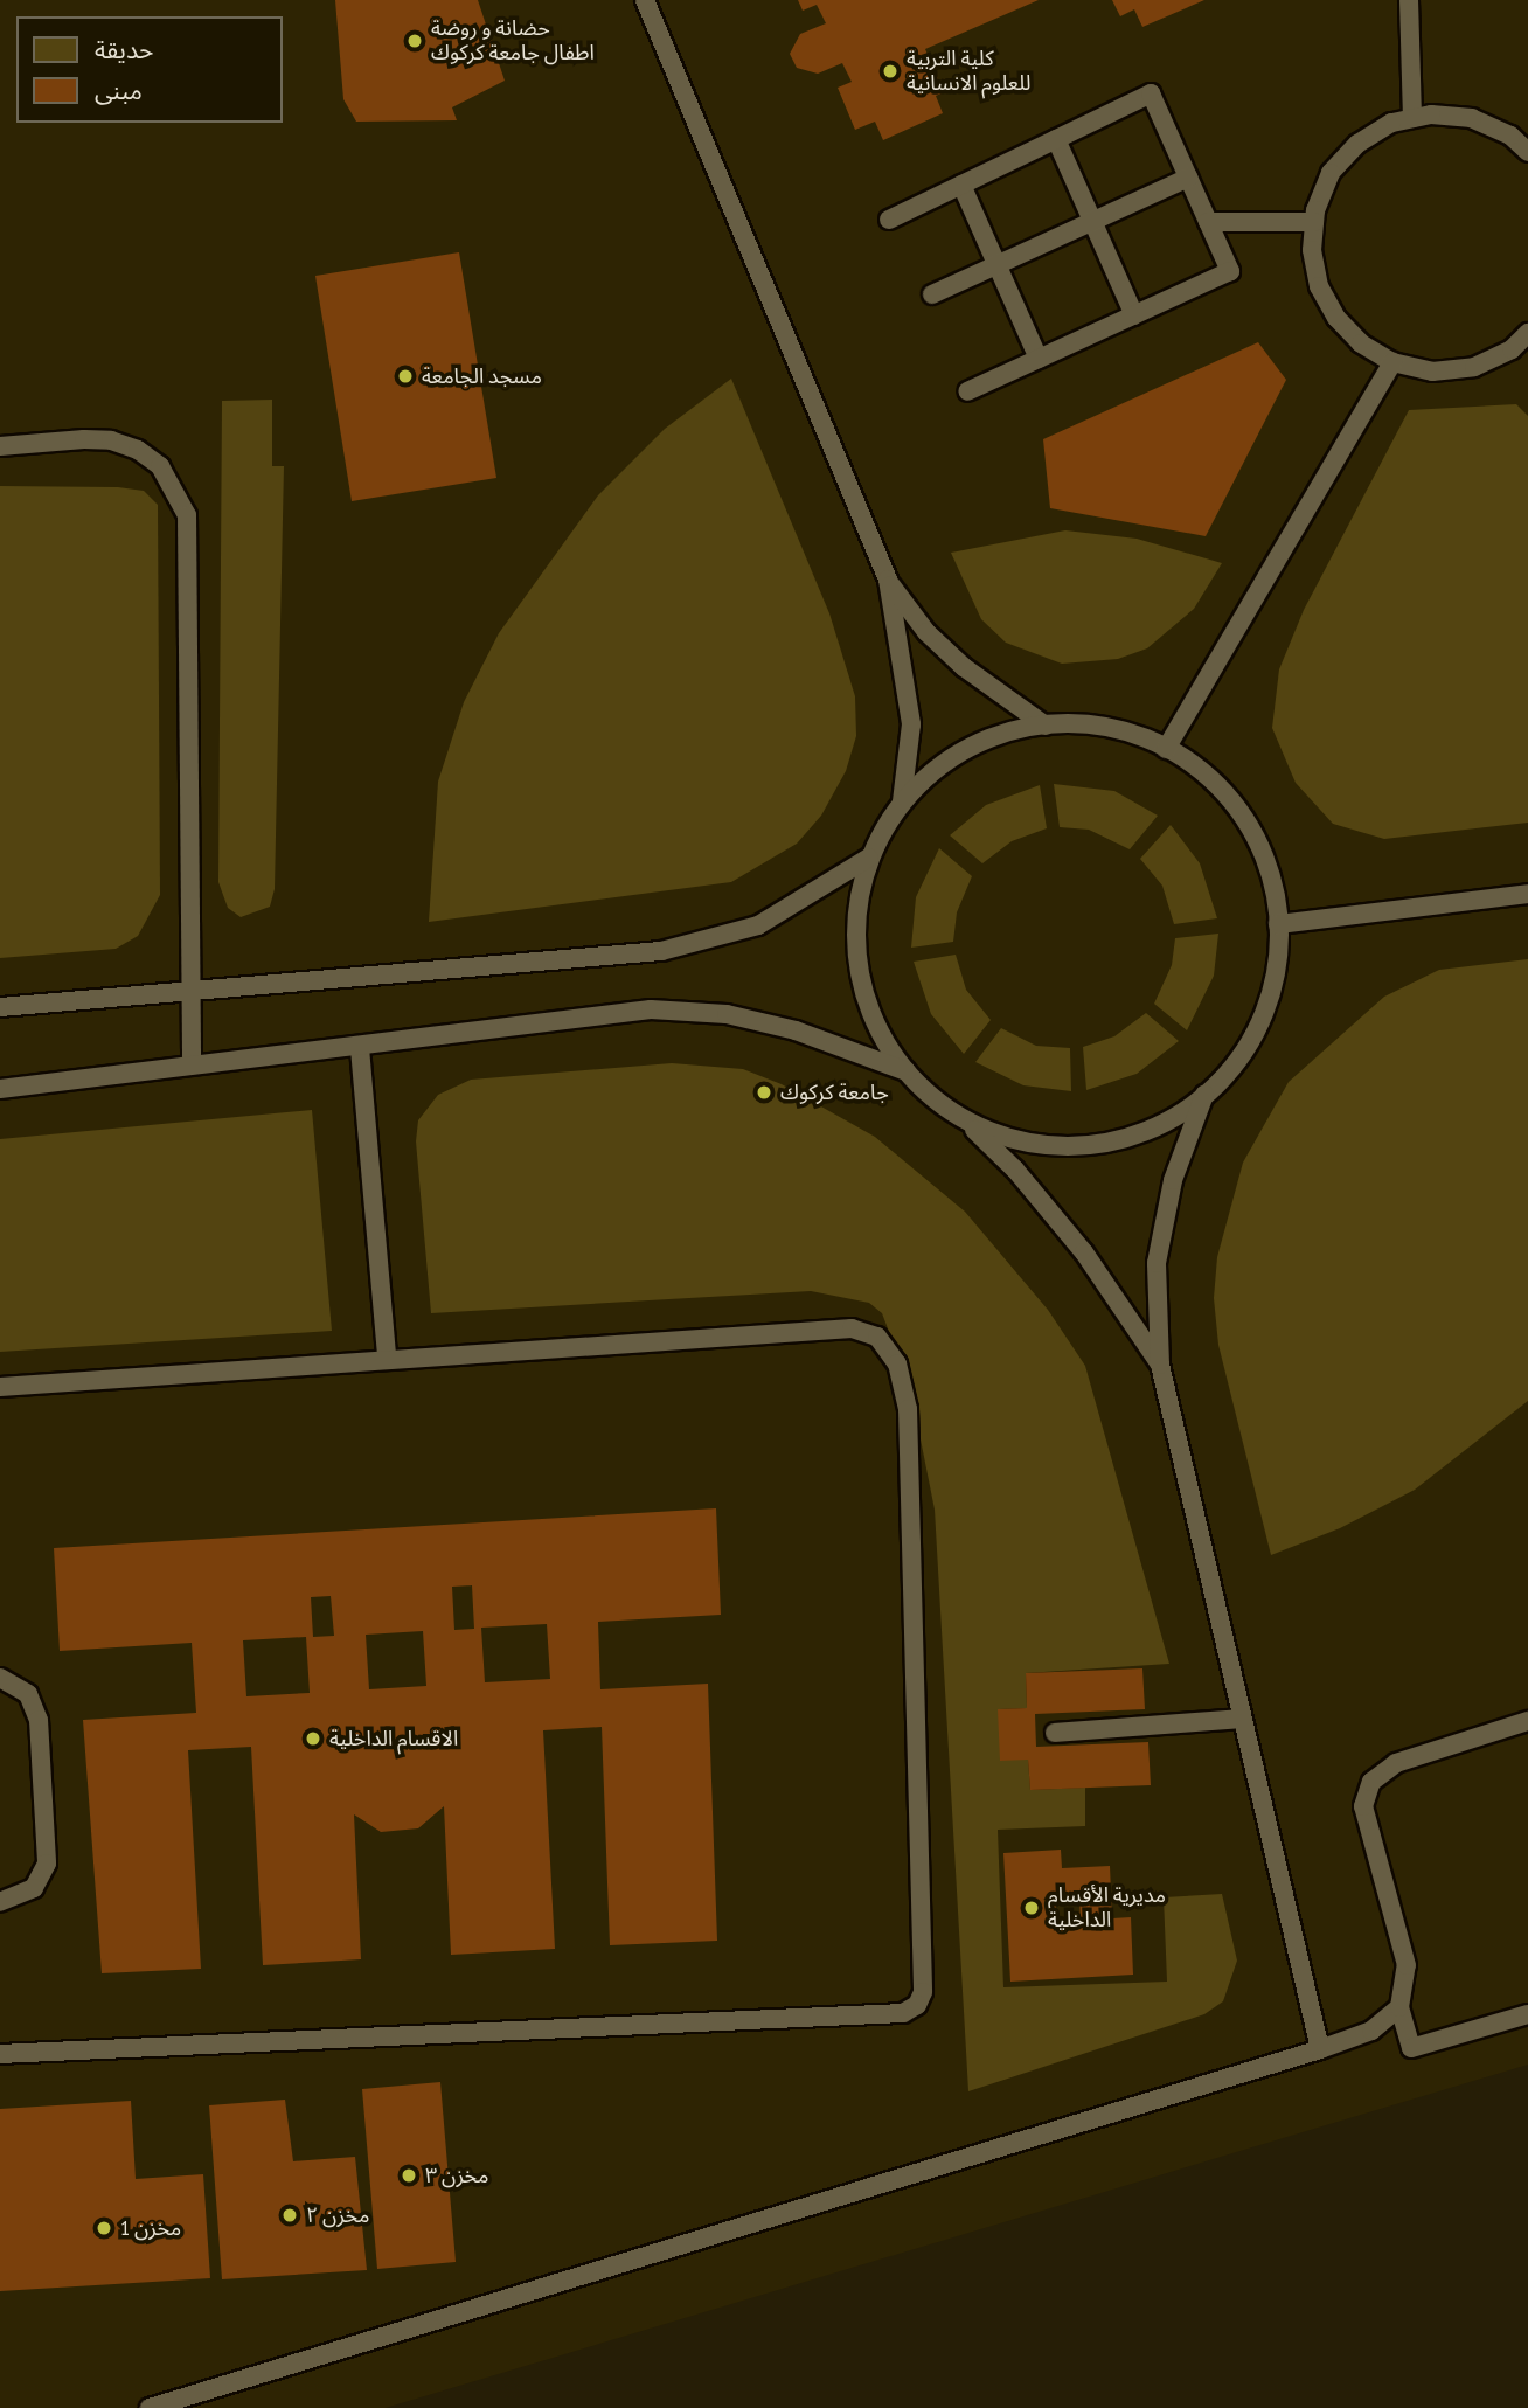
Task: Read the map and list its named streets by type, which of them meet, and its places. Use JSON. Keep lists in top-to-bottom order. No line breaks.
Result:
{"places":["حضانة و روضة اطفال جامعة كركوك","كلية التربية للعلوم الانسانية","مسجد الجامعة","جامعة كركوك","الاقسام الداخلية","مديرية الأقسام الداخلية","مخزن ٣","مخزن ٢","مخزن 1"],"legend":["حديقة","مبنى"]}
